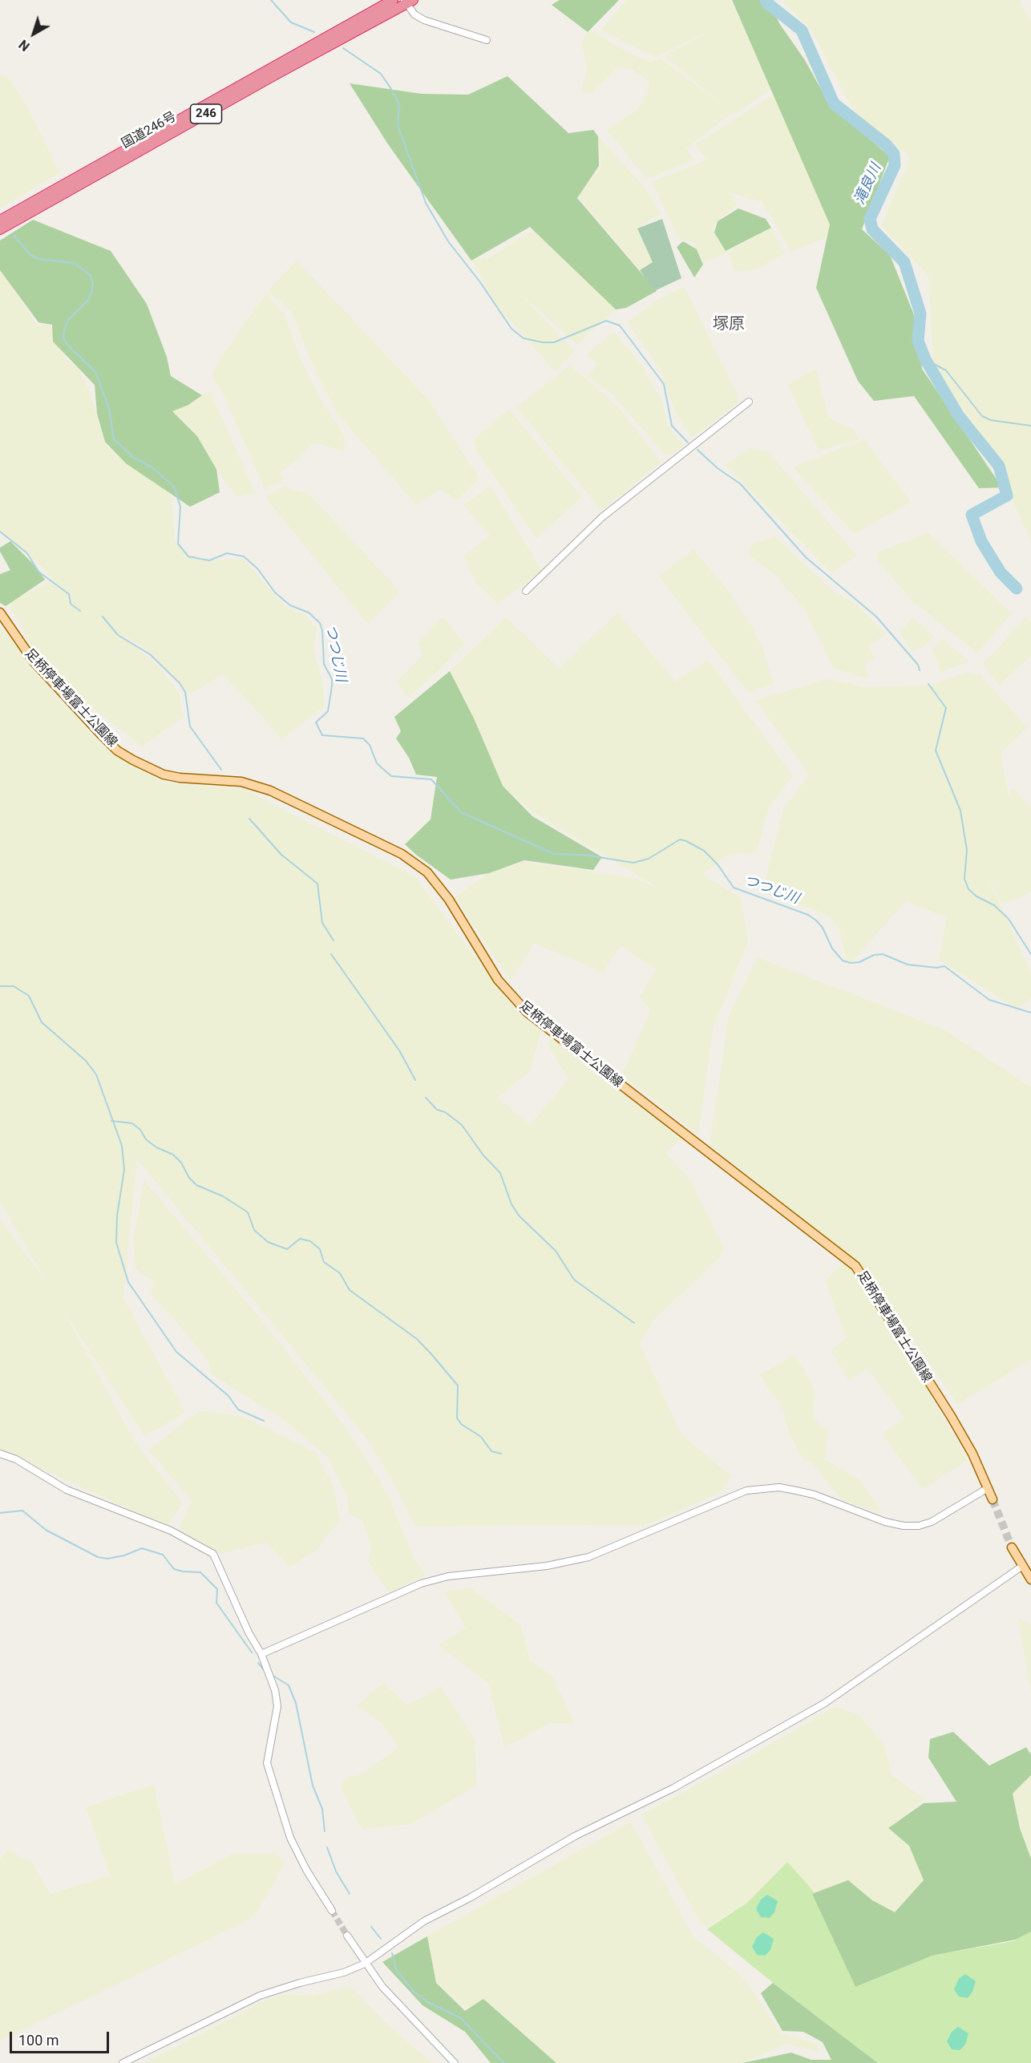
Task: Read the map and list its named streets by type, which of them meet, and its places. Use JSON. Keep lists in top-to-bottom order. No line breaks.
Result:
{"streets":{"highway":["246","国道246号"],"main road":["足柄停車場富士公園線"]},"districts":["塚原"],"water":["滝良川","つつじ川"],"scale_bar":"100 m","north":"bottom left"}
